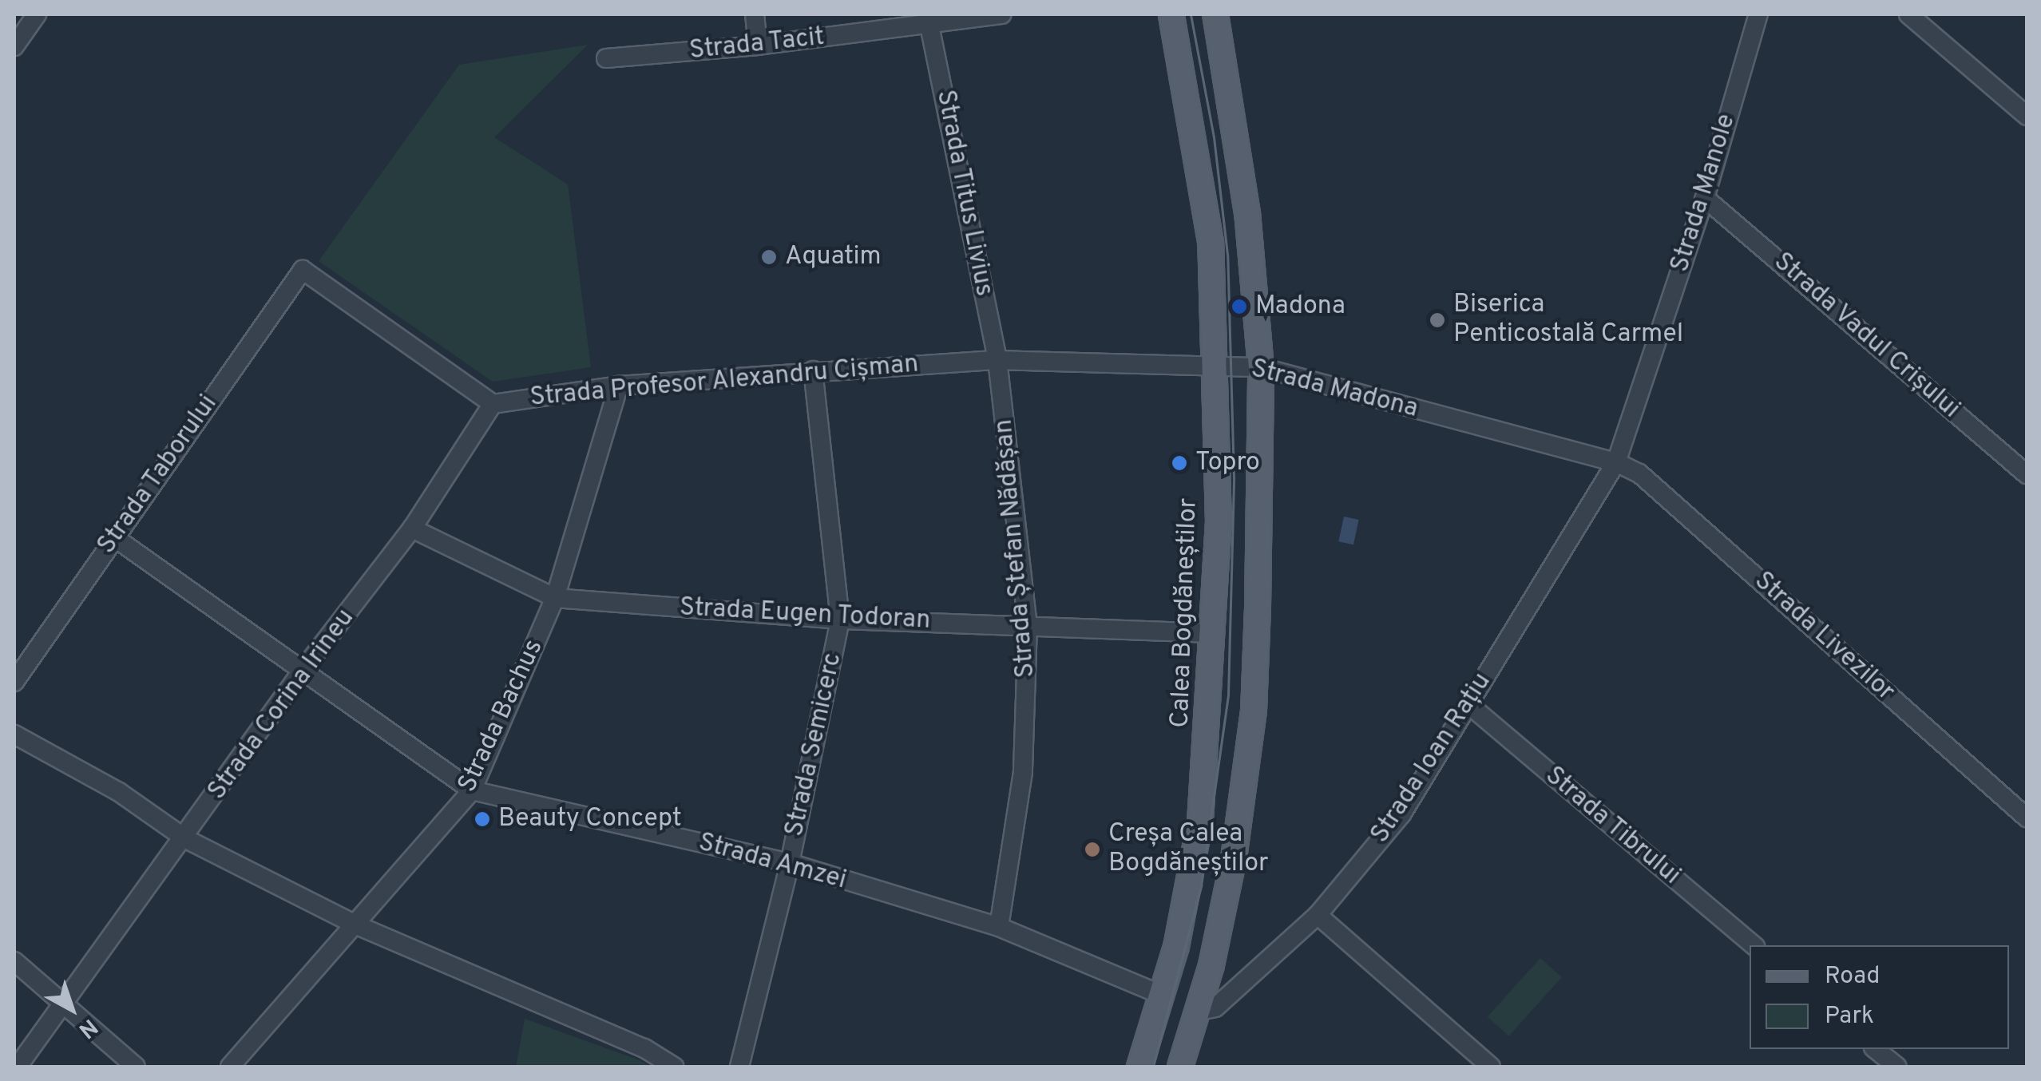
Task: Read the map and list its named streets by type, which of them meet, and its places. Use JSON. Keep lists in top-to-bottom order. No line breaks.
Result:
{"streets":{"main road":["Calea Bogdăneștilor"],"street":["Strada Tacit","Strada Titus Livius","Strada Manole","Strada Vadul Crișului","Strada Profesor Alexandru Cișman","Strada Madona","Strada Taborului","Strada Ștefan Nădășan","Strada Eugen Todoran","Strada Livezilor","Strada Corina Irineu","Strada Bachus","Strada Semicerc","Strada Ioan Rațiu","Strada Tibrului","Strada Amzei"]},"crossings":[["Strada Tacit","Strada Titus Livius"],["Strada Titus Livius","Strada Profesor Alexandru Cișman"],["Strada Titus Livius","Strada Madona"],["Strada Titus Livius","Strada Ștefan Nădășan"],["Strada Manole","Strada Vadul Crișului"],["Strada Manole","Strada Madona"],["Strada Manole","Strada Livezilor"],["Strada Manole","Strada Ioan Rațiu"],["Strada Profesor Alexandru Cișman","Strada Madona"],["Strada Profesor Alexandru Cișman","Strada Taborului"],["Strada Profesor Alexandru Cișman","Strada Ștefan Nădășan"],["Strada Profesor Alexandru Cișman","Strada Corina Irineu"],["Strada Profesor Alexandru Cișman","Strada Bachus"],["Strada Profesor Alexandru Cișman","Strada Semicerc"],["Strada Madona","Strada Ștefan Nădășan"],["Strada Madona","Calea Bogdăneștilor"],["Strada Madona","Strada Livezilor"],["Strada Madona","Strada Ioan Rațiu"],["Strada Taborului","Strada Amzei"],["Strada Ștefan Nădășan","Strada Eugen Todoran"],["Strada Ștefan Nădășan","Strada Amzei"],["Calea Bogdăneștilor","Strada Eugen Todoran"],["Calea Bogdăneștilor","Strada Amzei"],["Strada Eugen Todoran","Strada Corina Irineu"],["Strada Eugen Todoran","Strada Bachus"],["Strada Eugen Todoran","Strada Semicerc"],["Strada Livezilor","Strada Ioan Rațiu"],["Strada Corina Irineu","Strada Amzei"],["Strada Bachus","Strada Amzei"],["Strada Semicerc","Strada Amzei"],["Strada Ioan Rațiu","Strada Tibrului"]],"places":["Aquatim","Madona","Biserica Penticostală Carmel","Topro","Beauty Concept","Creșa Calea Bogdăneștilor"],"legend":["Road","Park"],"north":"bottom right"}
